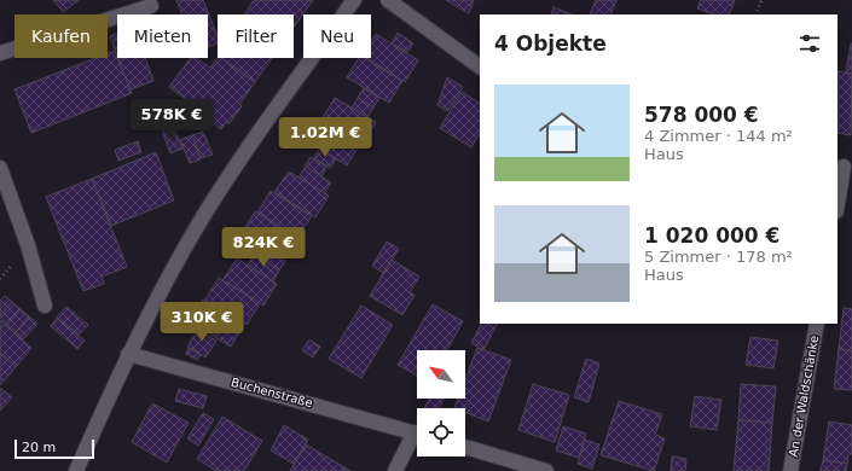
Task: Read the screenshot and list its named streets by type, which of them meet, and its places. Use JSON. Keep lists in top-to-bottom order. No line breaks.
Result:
{"streets":{"street":["Buchenstraße","An der Waldschänke"]},"scale_bar":"20 m","north":"top left","page":{"chip":["Kaufen","Mieten","Filter","Neu"],"heading":"4 Objekte","list":[{"name":"578 000 €","note":"4 Zimmer · 144 m² · Haus"},{"name":"1 020 000 €","note":"5 Zimmer · 178 m² · Haus"}],"price":["578K €","1.02M €","824K €","310K €"],"scale":"20 m"}}
